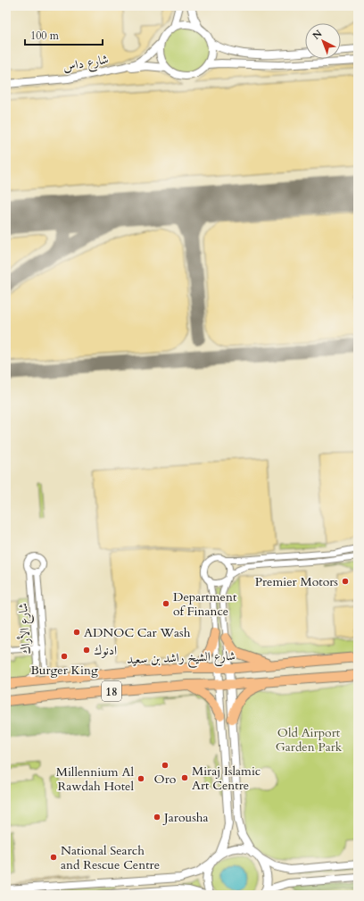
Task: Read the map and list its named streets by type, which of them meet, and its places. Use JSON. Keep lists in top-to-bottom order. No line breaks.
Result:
{"streets":{"main road":["شارع الشيخ راشد بن سعيد","18"],"street":["شارع داس","شارع الأراك"]},"crossings":[["شارع الأراك","شارع الشيخ راشد بن سعيد"]],"parks":["Old Airport Garden Park"],"places":["Premier Motors","Department of Finance","ADNOC Car Wash","ادنوك","Burger King","Oro","Miraj Islamic Art Centre","Millennium Al Rawdah Hotel","Jarousha","National Search and Rescue Centre"],"scale_bar":"100 m","north":"top left"}
